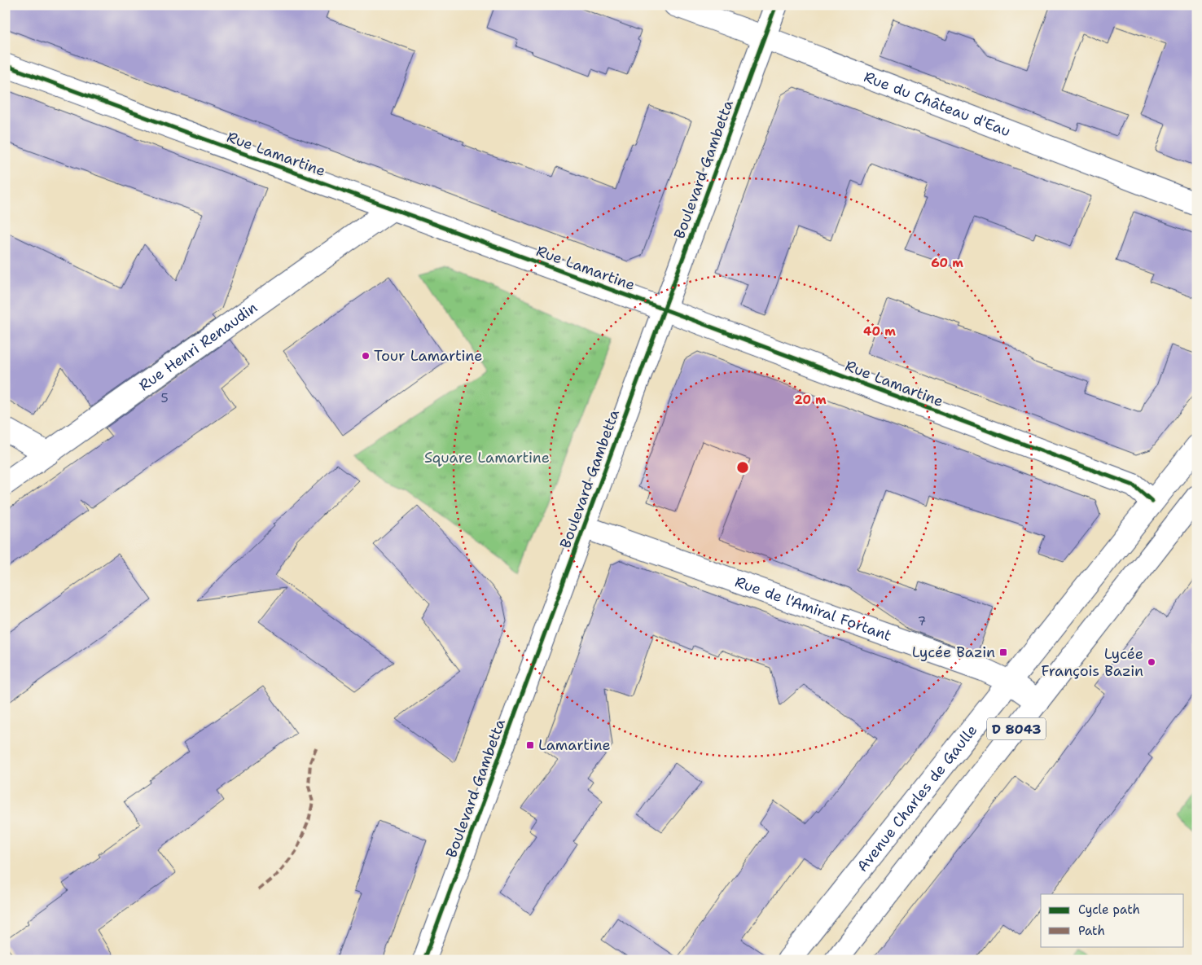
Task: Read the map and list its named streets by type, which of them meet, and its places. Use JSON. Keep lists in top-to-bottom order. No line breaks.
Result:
{"streets":{"street":["Rue du Château d'Eau","Rue Lamartine","Boulevard Gambetta","Rue Henri Renaudin","Rue de l'Amiral Fortant","D 8043","Avenue Charles de Gaulle"]},"crossings":[["Rue du Château d'Eau","Boulevard Gambetta"],["Rue Lamartine","Boulevard Gambetta"],["Rue Lamartine","Rue Henri Renaudin"],["Rue Lamartine","Avenue Charles de Gaulle"],["Boulevard Gambetta","Rue de l'Amiral Fortant"],["Rue de l'Amiral Fortant","D 8043"],["Rue de l'Amiral Fortant","Avenue Charles de Gaulle"]],"parks":["Square Lamartine"],"places":{"other":["Tour Lamartine","Lycée François Bazin"],"transit":["Lycée Bazin","Lamartine"]},"house_numbers":["5","7"],"legend":["Cycle path","Path"],"rings":["60 m","40 m","20 m"]}
